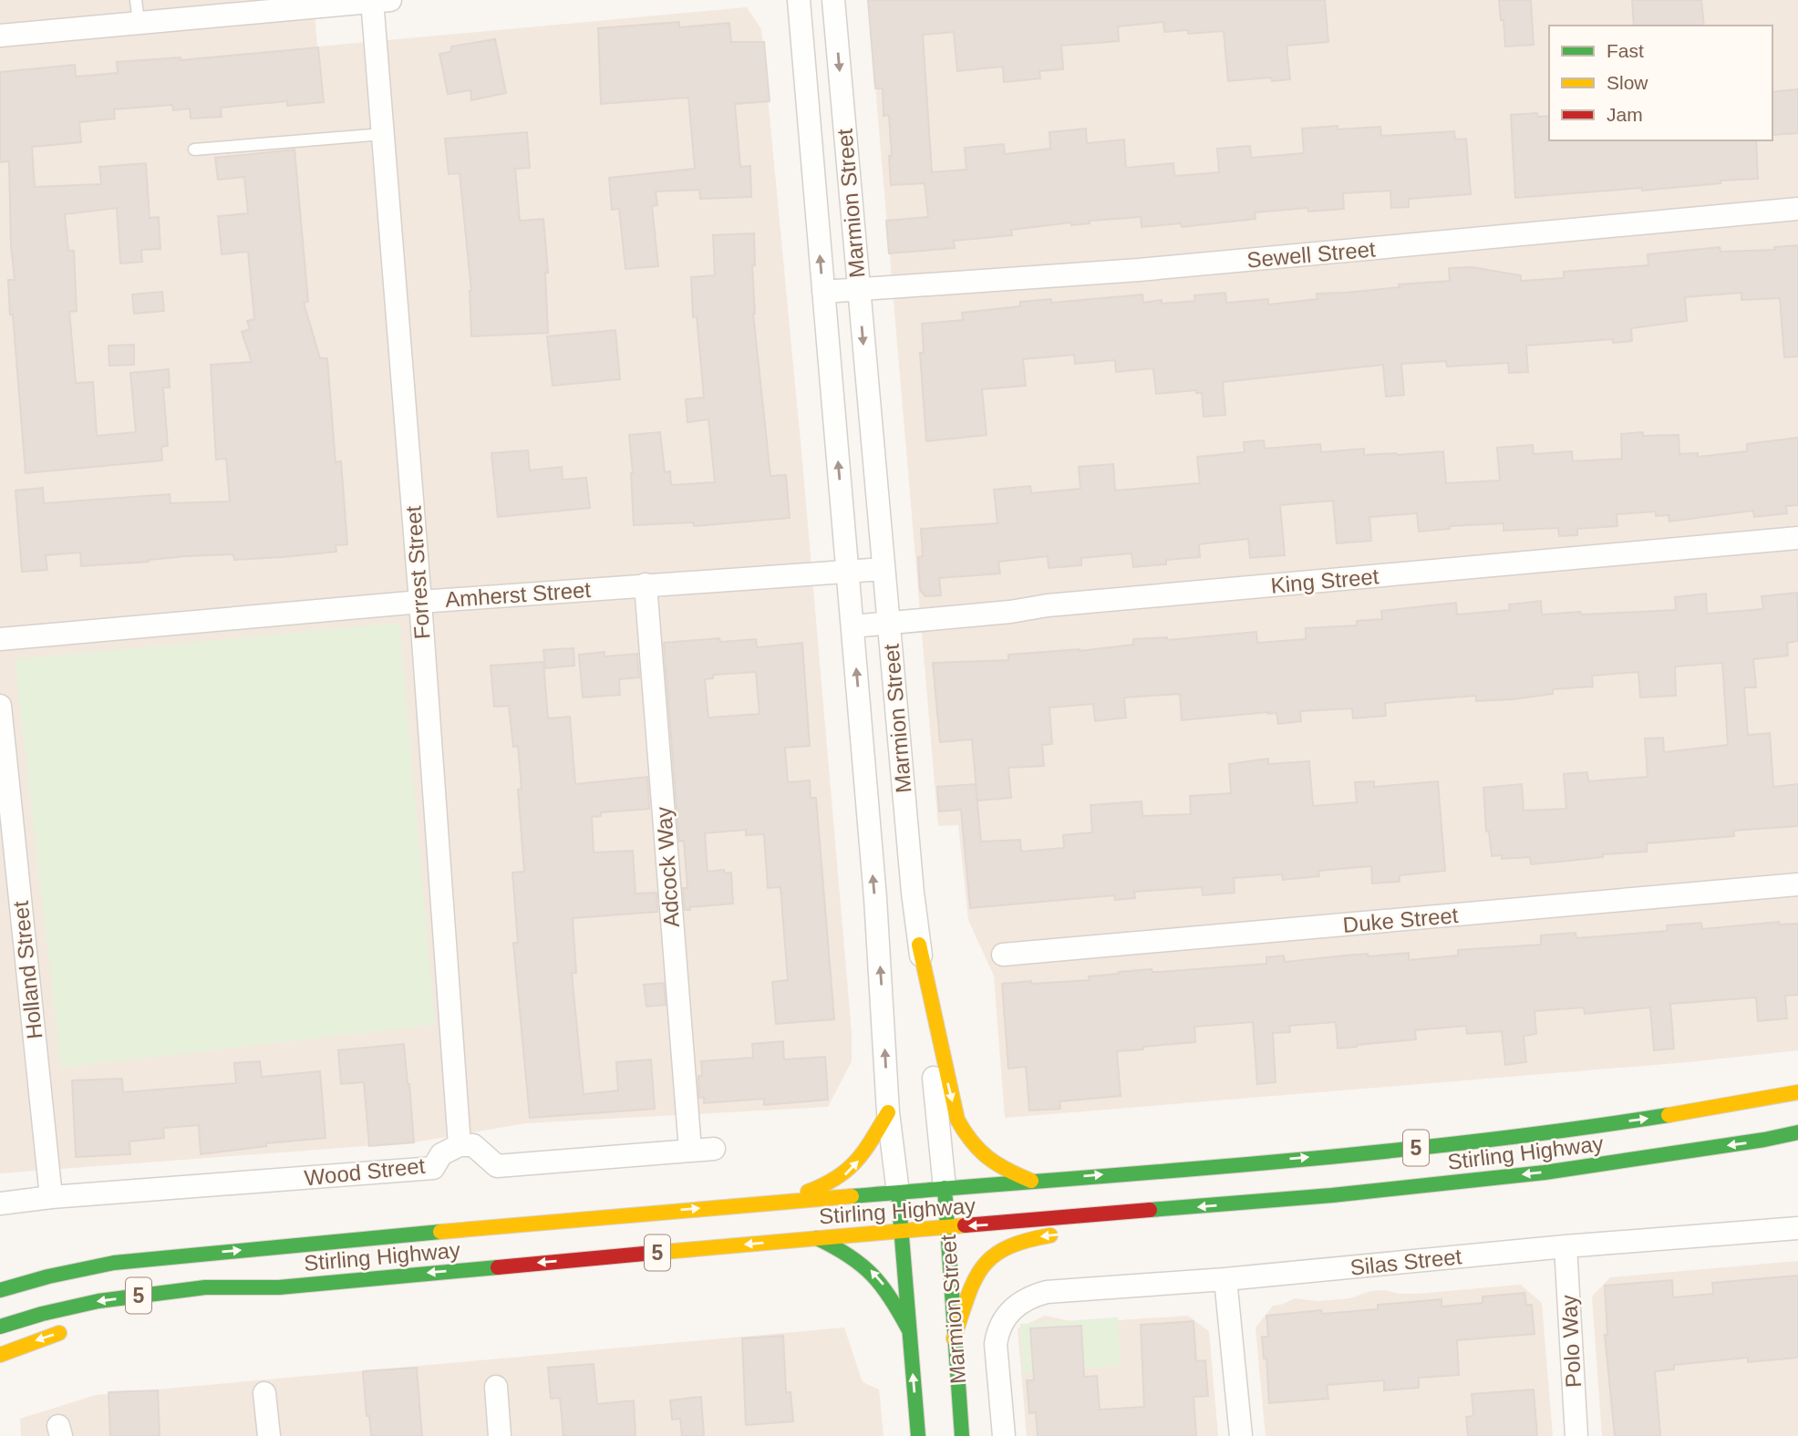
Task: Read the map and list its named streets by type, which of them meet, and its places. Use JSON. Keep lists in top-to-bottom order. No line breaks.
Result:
{"streets":{"main road":["Marmion Street","5","Stirling Highway"],"street":["Sewell Street","Forrest Street","King Street","Amherst Street","Adcock Way","Duke Street","Holland Street","Wood Street","Silas Street","Polo Way"]},"crossings":[["Marmion Street","Sewell Street"],["Marmion Street","King Street"],["Marmion Street","Amherst Street"],["Marmion Street","Stirling Highway"],["Forrest Street","Amherst Street"],["Forrest Street","Wood Street"],["Amherst Street","Adcock Way"],["Holland Street","Wood Street"],["Silas Street","Polo Way"]],"legend":["Fast","Slow","Jam"]}
